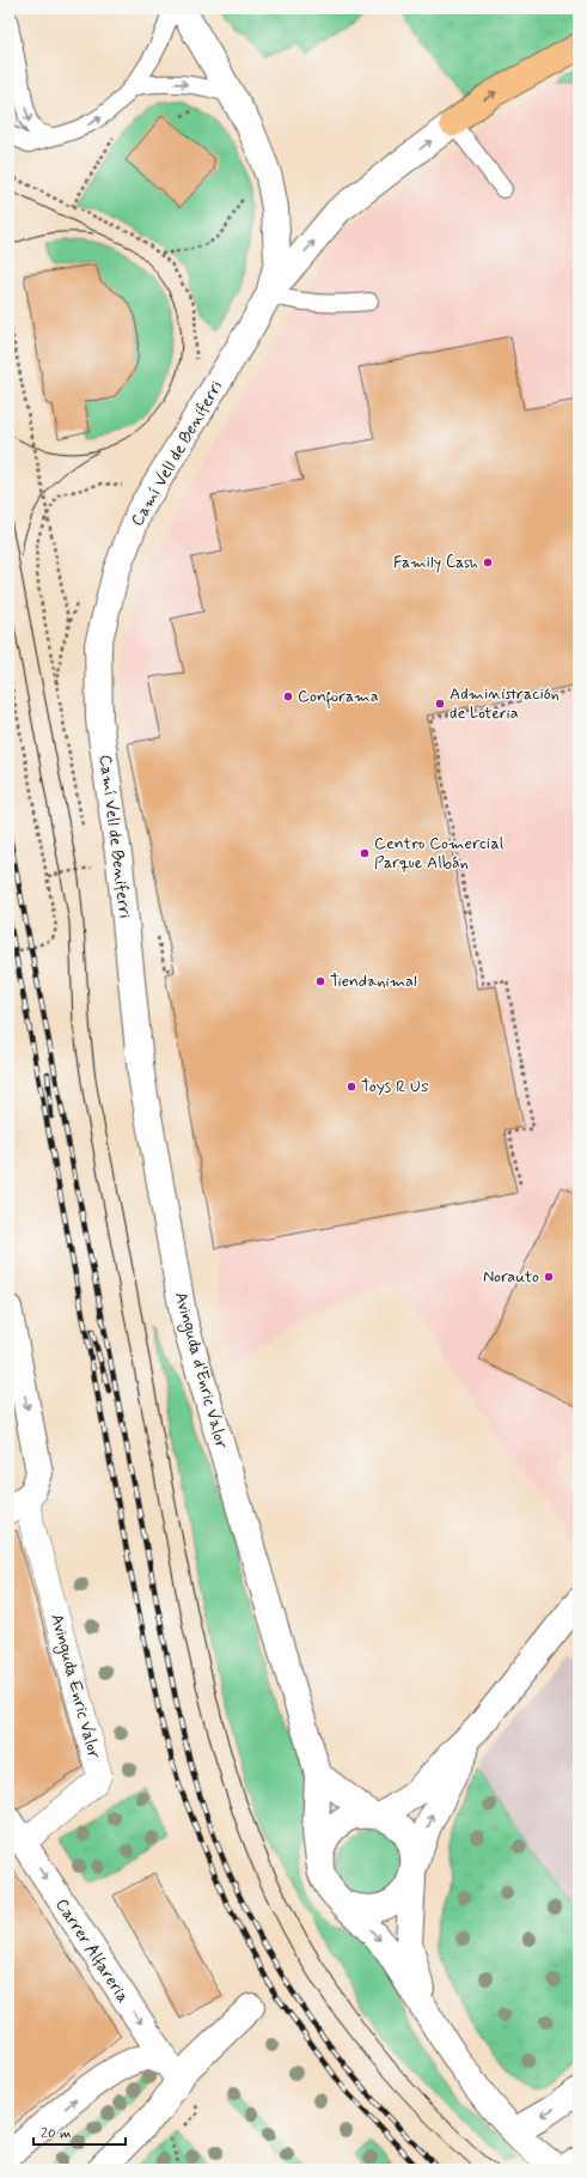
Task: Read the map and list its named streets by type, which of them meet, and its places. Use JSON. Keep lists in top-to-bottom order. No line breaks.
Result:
{"streets":{"street":["Camí Vell de Beniferri","Avinguda d'Enric Valor","Avinguda Enric Valor","Carrer Alfareria"]},"crossings":[["Camí Vell de Beniferri","Avinguda d'Enric Valor"],["Avinguda Enric Valor","Carrer Alfareria"]],"places":["Family Cash","Conforama","Administración de Loteria","Centro Comercial Parque Albán","Tiendanimal","Toys R Us","Norauto"],"scale_bar":"20 m"}
